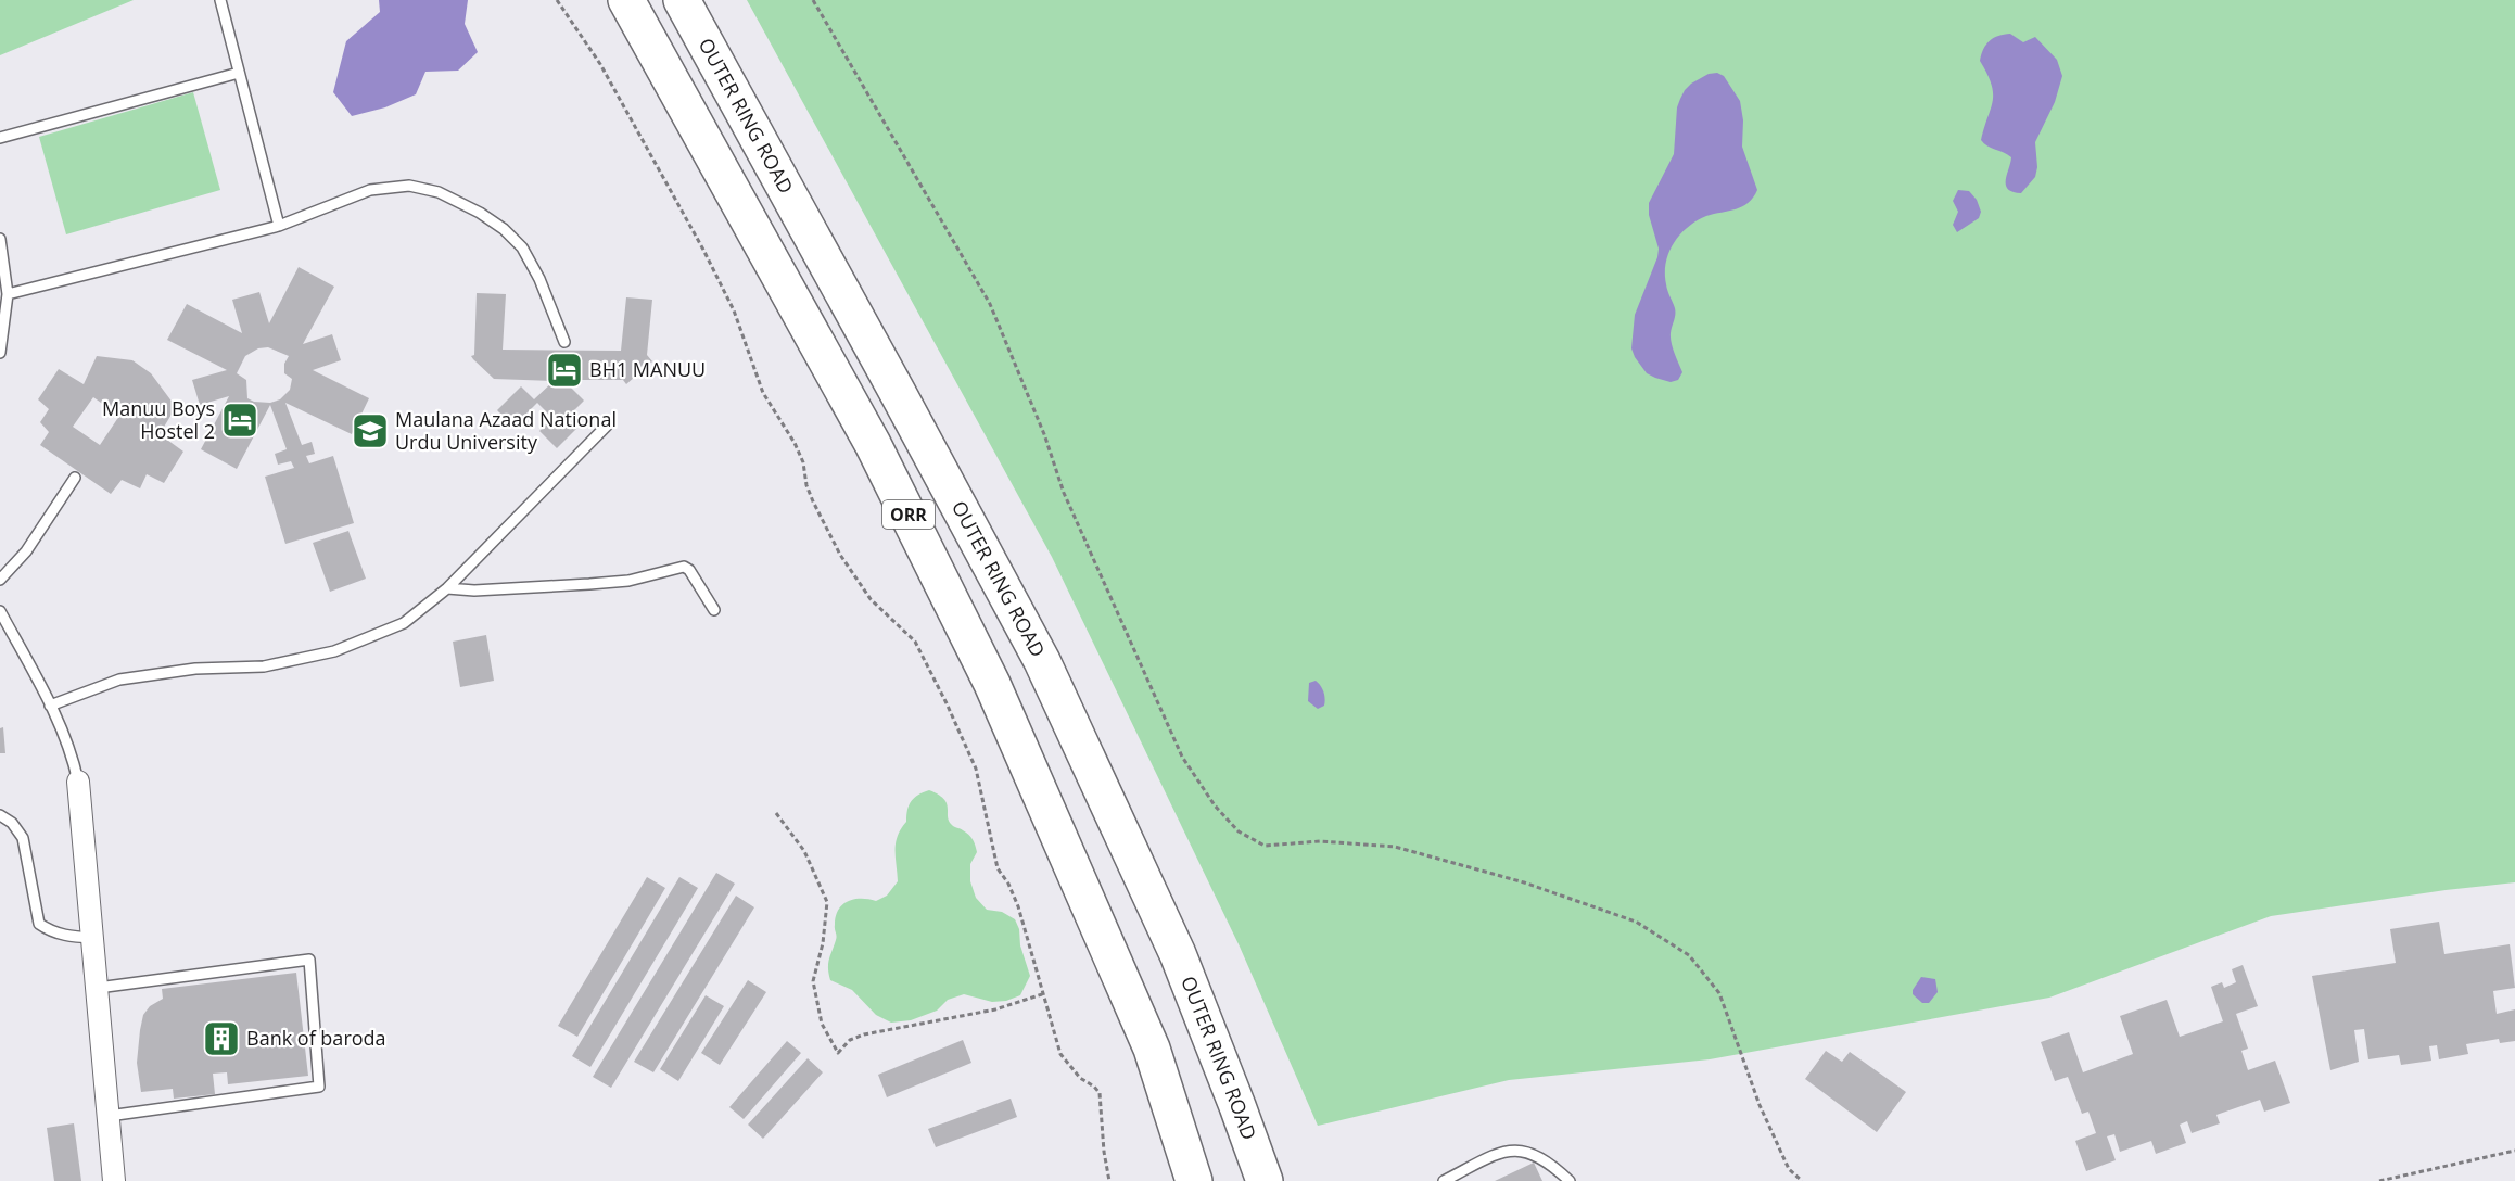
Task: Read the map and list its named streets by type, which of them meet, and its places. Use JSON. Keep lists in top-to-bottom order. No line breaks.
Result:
{"streets":{"highway":["OUTER RING ROAD","ORR"]},"places":{"hotel":["BH1 MANUU","Manuu Boys Hostel 2"],"school or university":["Maulana Azaad National Urdu University"],"building":["Bank of baroda"]}}
